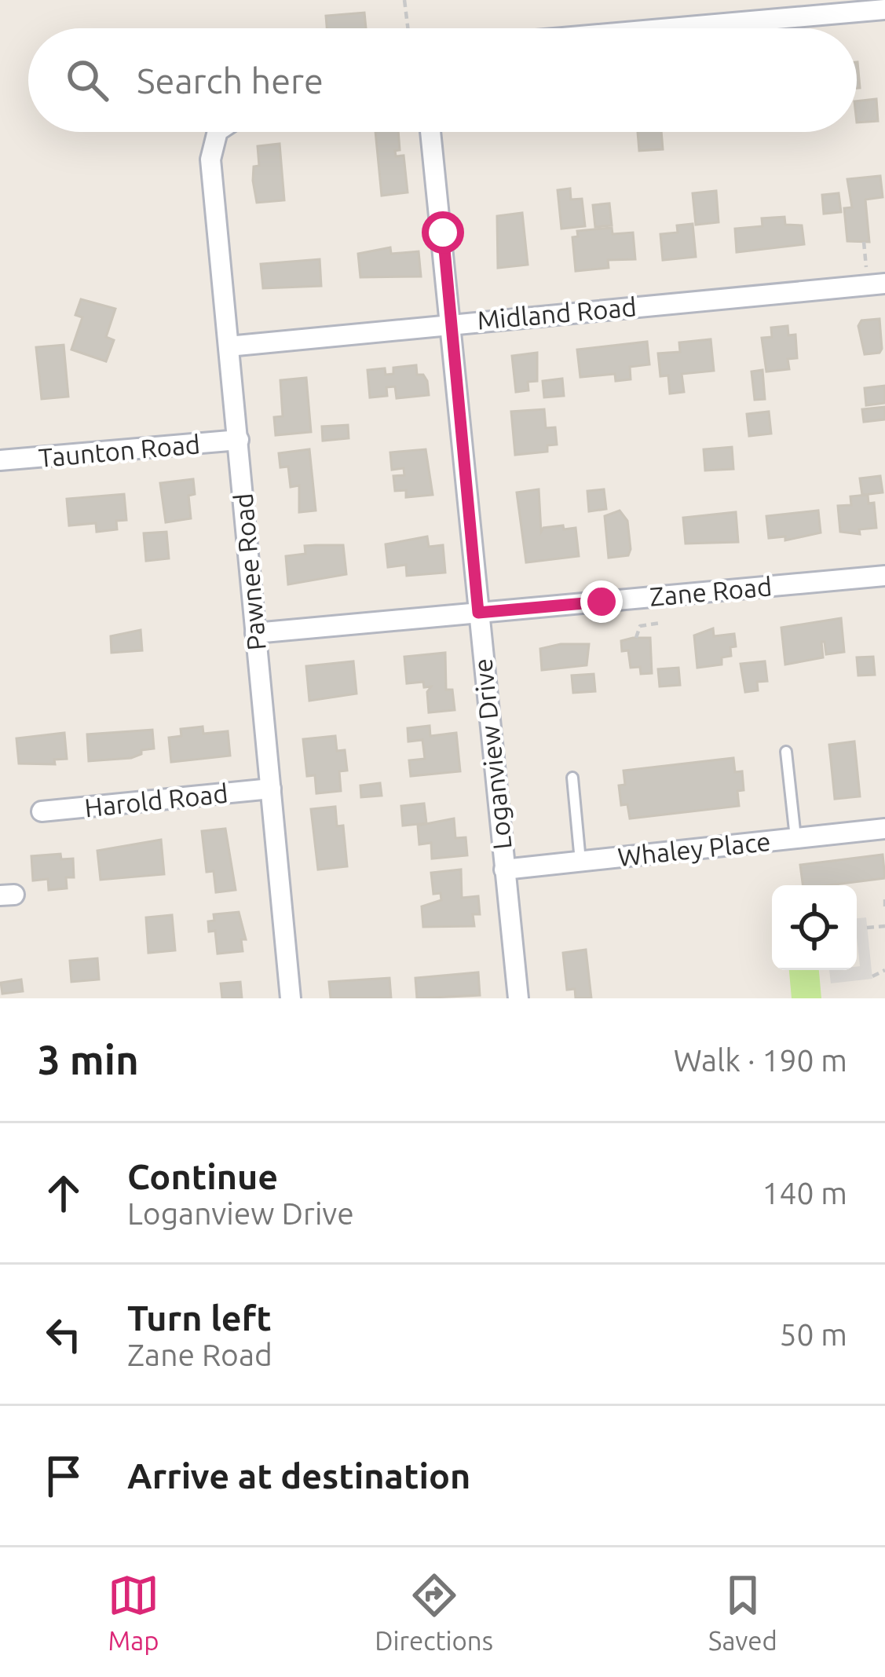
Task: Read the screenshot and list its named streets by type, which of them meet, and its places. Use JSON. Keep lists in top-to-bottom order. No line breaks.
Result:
{"streets":{"street":["Midland Road","Taunton Road","Pawnee Road","Zane Road","Loganview Drive","Harold Road","Whaley Place"]},"crossings":[["Midland Road","Pawnee Road"],["Midland Road","Loganview Drive"],["Taunton Road","Pawnee Road"],["Pawnee Road","Zane Road"],["Pawnee Road","Harold Road"],["Zane Road","Loganview Drive"],["Loganview Drive","Whaley Place"]],"page":{"search":"Search here","heading":["3 min","Walk · 190 m"],"list":[["Continue","Loganview Drive","140 m"],["Turn left","Zane Road","50 m"],"Arrive at destination"],"nav":["Map","Directions","Saved"]}}
